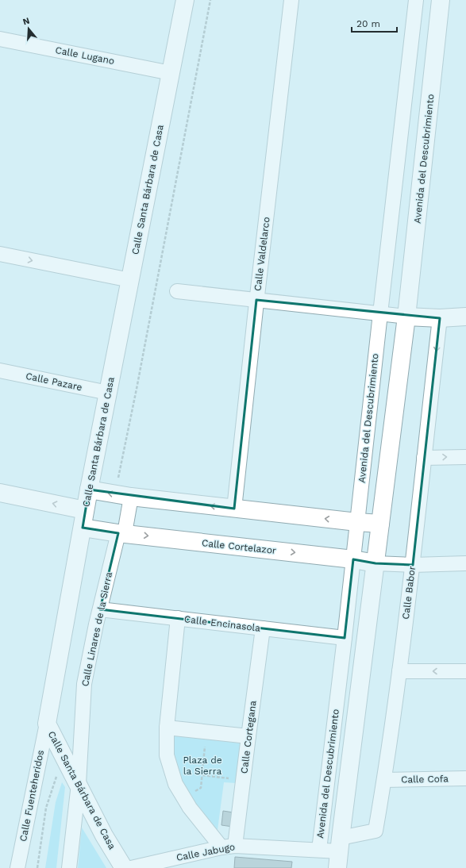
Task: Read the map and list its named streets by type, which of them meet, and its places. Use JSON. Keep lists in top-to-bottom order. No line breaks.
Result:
{"streets":{"street":["Calle Lugano","Avenida del Descubrimiento","Calle Santa Bárbara de Casa","Calle Valdelarco","Calle Pazare","Calle Cortelazor","Calle Babor","Calle Encinasola","Calle Linares de la Sierra","Calle Cortegana","Calle Cofa","Calle Fuenteheridos","Calle Jabugo"]},"crossings":[["Calle Lugano","Calle Santa Bárbara de Casa"],["Avenida del Descubrimiento","Calle Cortelazor"],["Avenida del Descubrimiento","Calle Babor"],["Avenida del Descubrimiento","Calle Encinasola"],["Avenida del Descubrimiento","Calle Jabugo"],["Calle Santa Bárbara de Casa","Calle Pazare"],["Calle Santa Bárbara de Casa","Calle Cortelazor"],["Calle Santa Bárbara de Casa","Calle Linares de la Sierra"],["Calle Santa Bárbara de Casa","Calle Fuenteheridos"],["Calle Cortelazor","Calle Linares de la Sierra"],["Calle Babor","Calle Cofa"],["Calle Encinasola","Calle Linares de la Sierra"],["Calle Encinasola","Calle Cortegana"],["Calle Cortegana","Calle Jabugo"]],"parks":["Plaza de la Sierra"],"scale_bar":"20 m","north":"top"}
